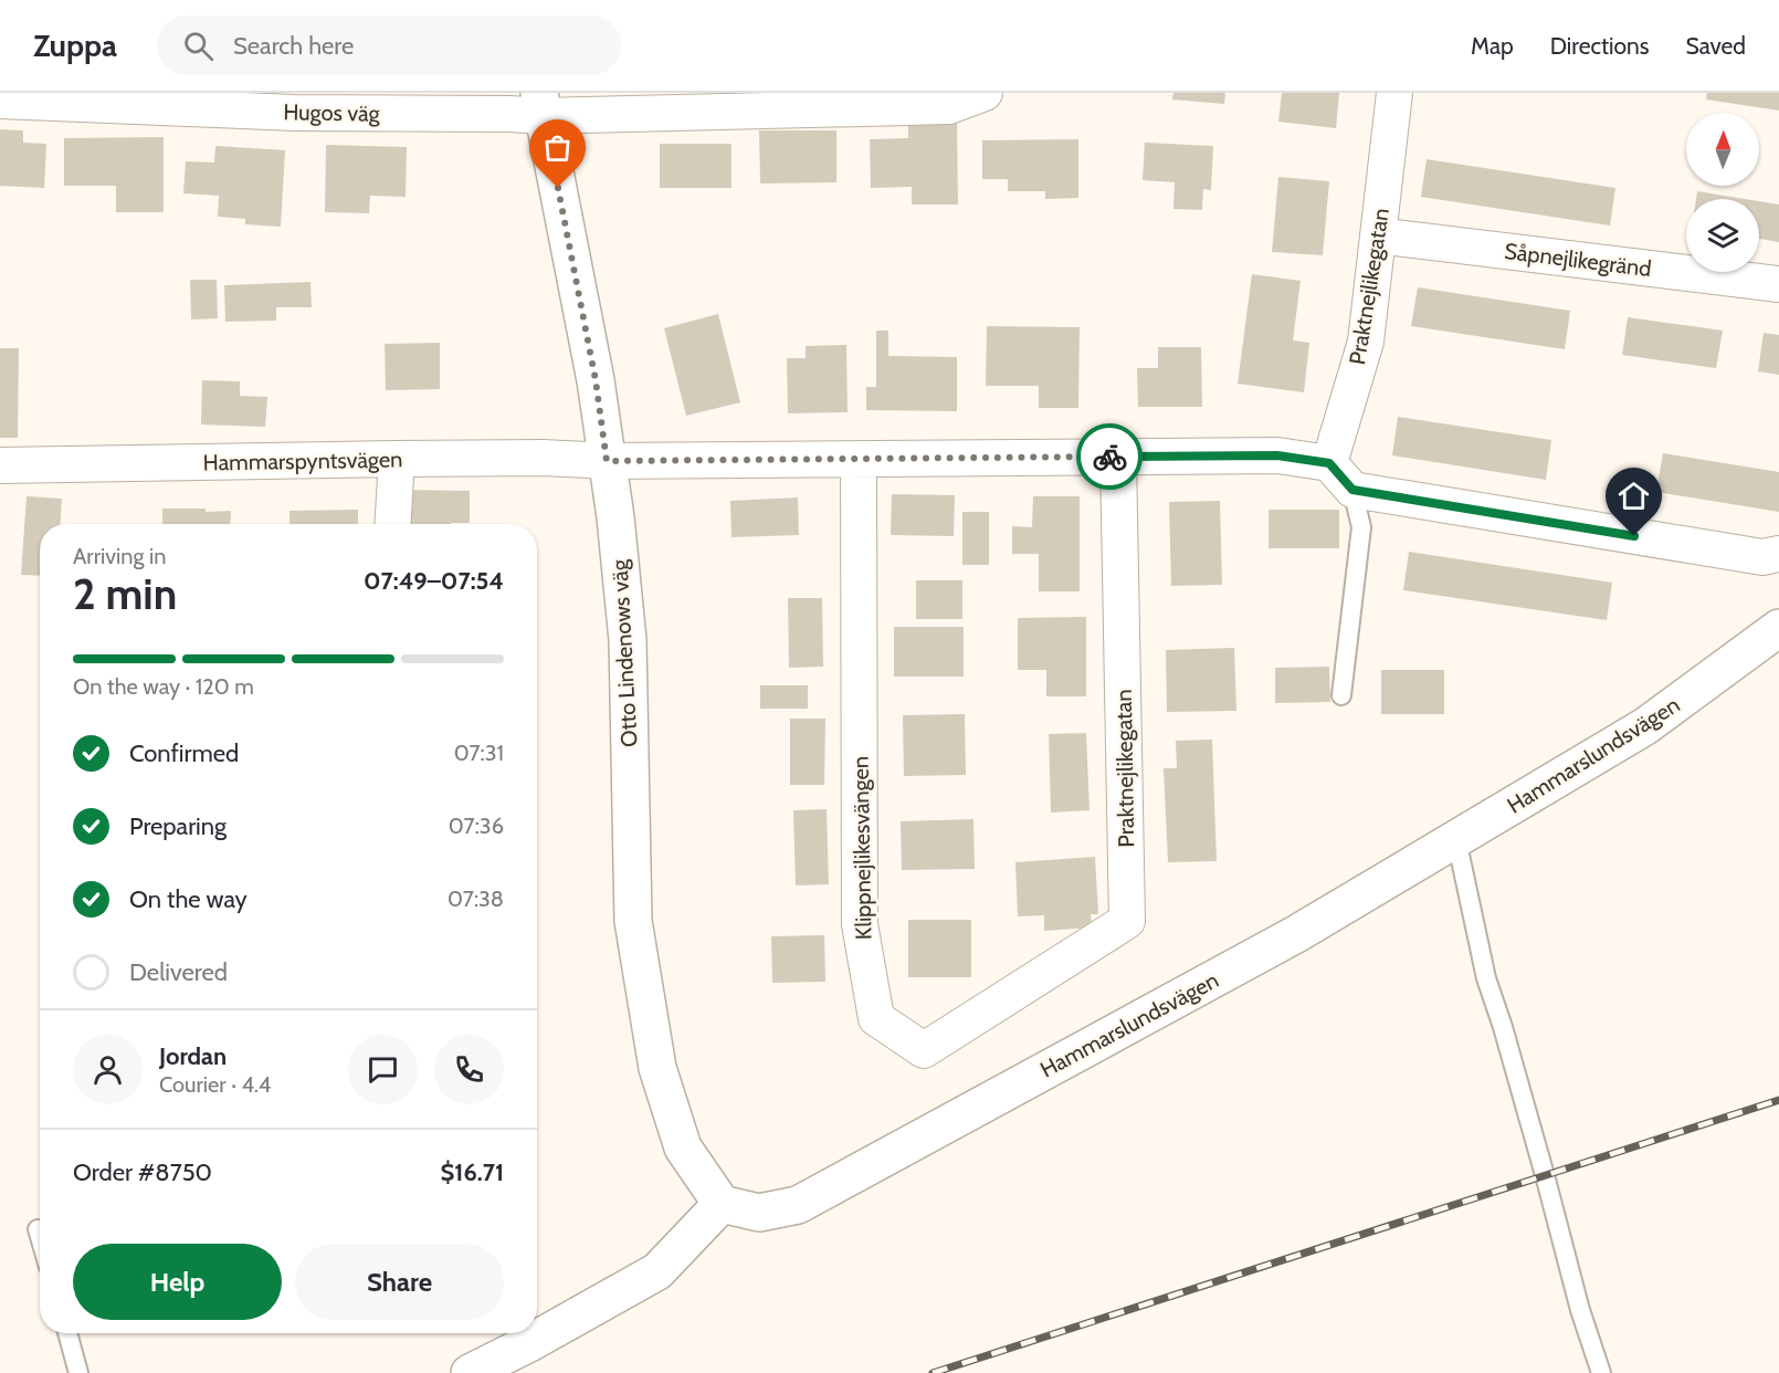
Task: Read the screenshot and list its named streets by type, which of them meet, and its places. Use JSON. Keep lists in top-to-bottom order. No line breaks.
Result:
{"streets":{"street":["Hugos väg","Såpnejlikegränd","Praktnejlikegatan","Hammarspyntsvägen","Otto Lindenows väg","Hammarslundsvägen","Klippnejlikesvängen"]},"crossings":[["Hugos väg","Otto Lindenows väg"],["Såpnejlikegränd","Praktnejlikegatan"],["Praktnejlikegatan","Klippnejlikesvängen"],["Hammarspyntsvägen","Otto Lindenows väg"],["Otto Lindenows väg","Hammarslundsvägen"]],"north":"top","page":{"header":"Zuppa","search":"Search here","nav":["Map","Directions","Saved"],"heading":["2 min","Arriving in","07:49–07:54"],"panel":["Jordan","Courier · 4.4","Order #8750","$16.71"],"bar":"On the way · 120 m","list":[["Confirmed","07:31"],["Preparing","07:36"],["On the way","07:38"],"Delivered"],"buttons":["Help","Share"]}}
